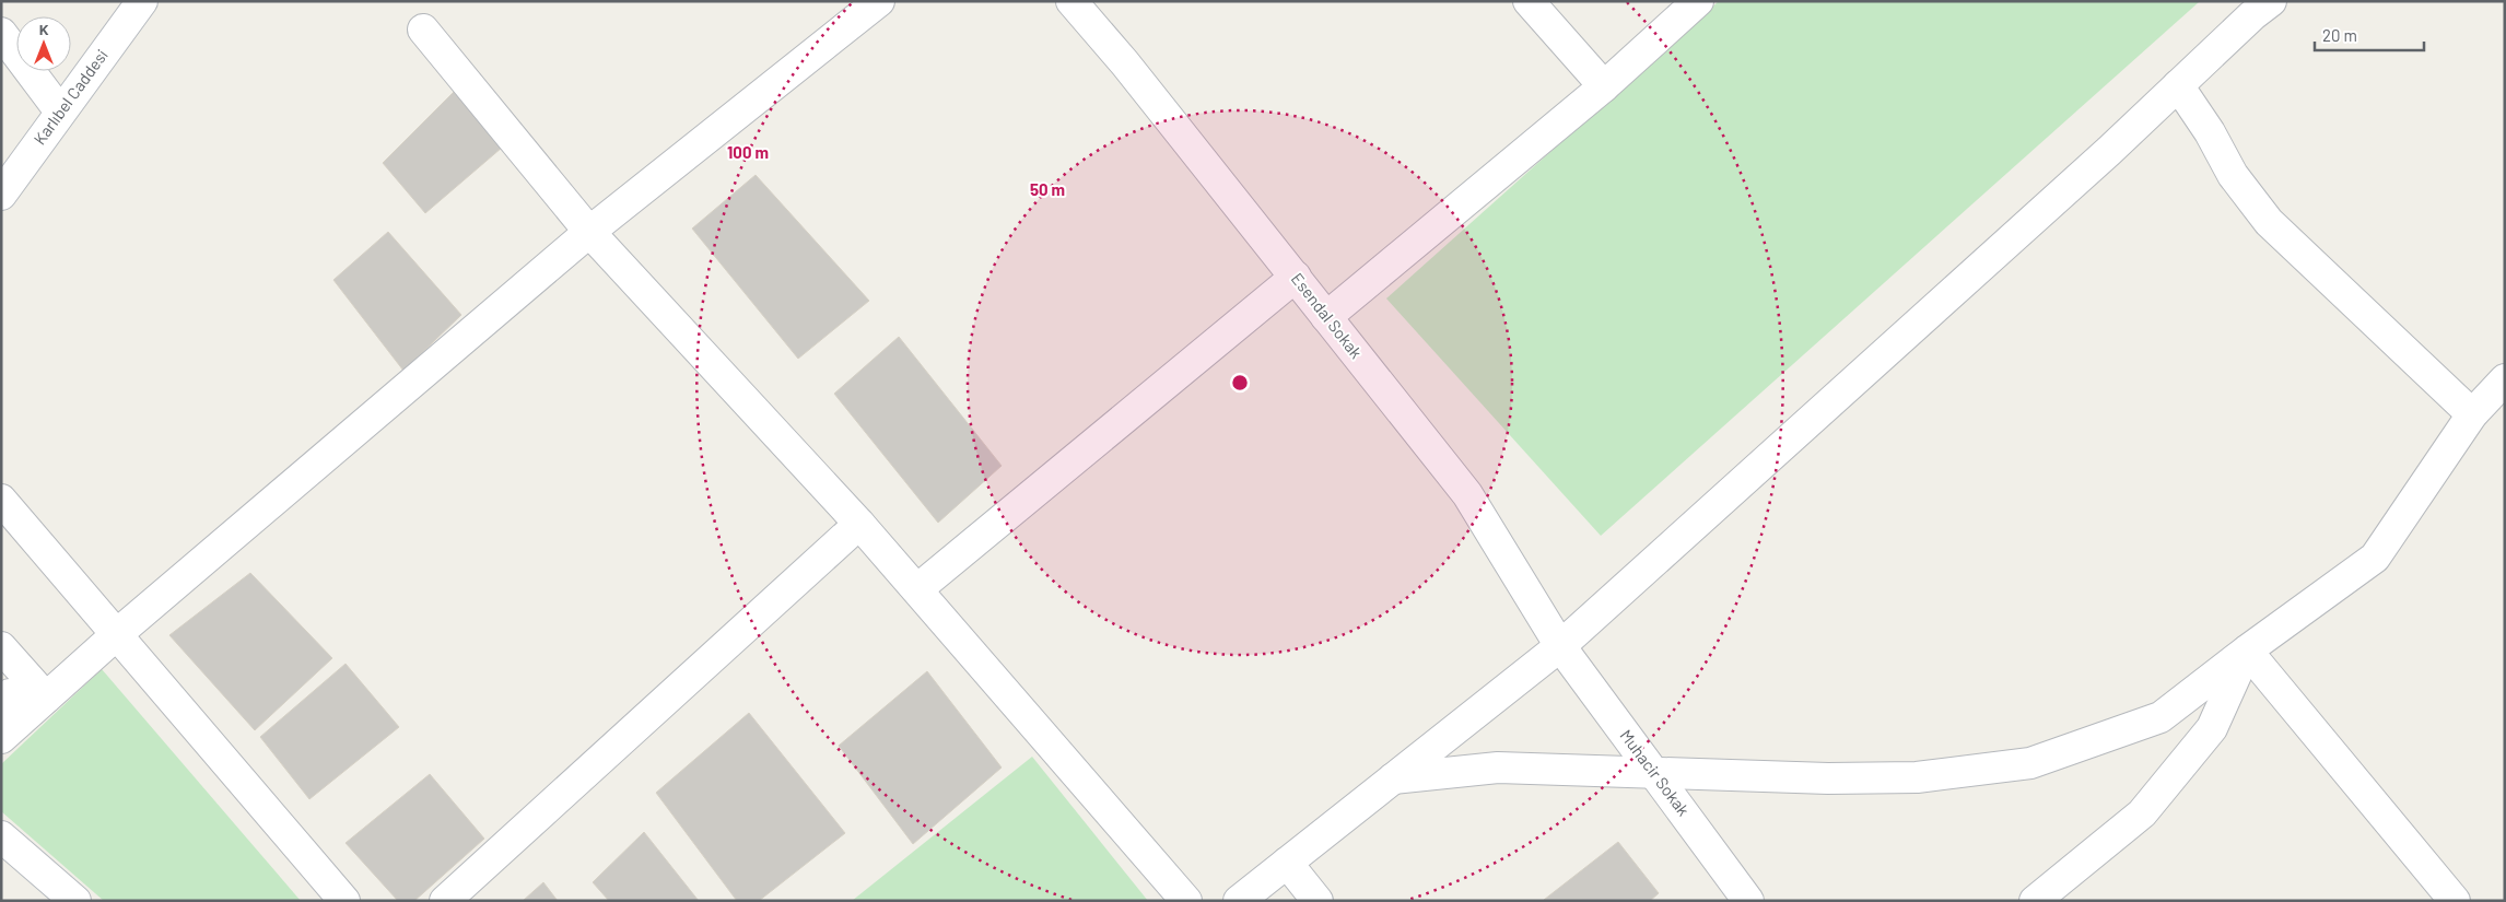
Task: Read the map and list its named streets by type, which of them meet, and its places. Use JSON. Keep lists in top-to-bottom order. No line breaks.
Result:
{"streets":{"street":["Karlıbel Caddesi","Esendal Sokak","Muhacir Sokak"]},"crossings":[["Esendal Sokak","Muhacir Sokak"]],"scale_bar":"20 m","north":"top","rings":["100 m","50 m"]}
